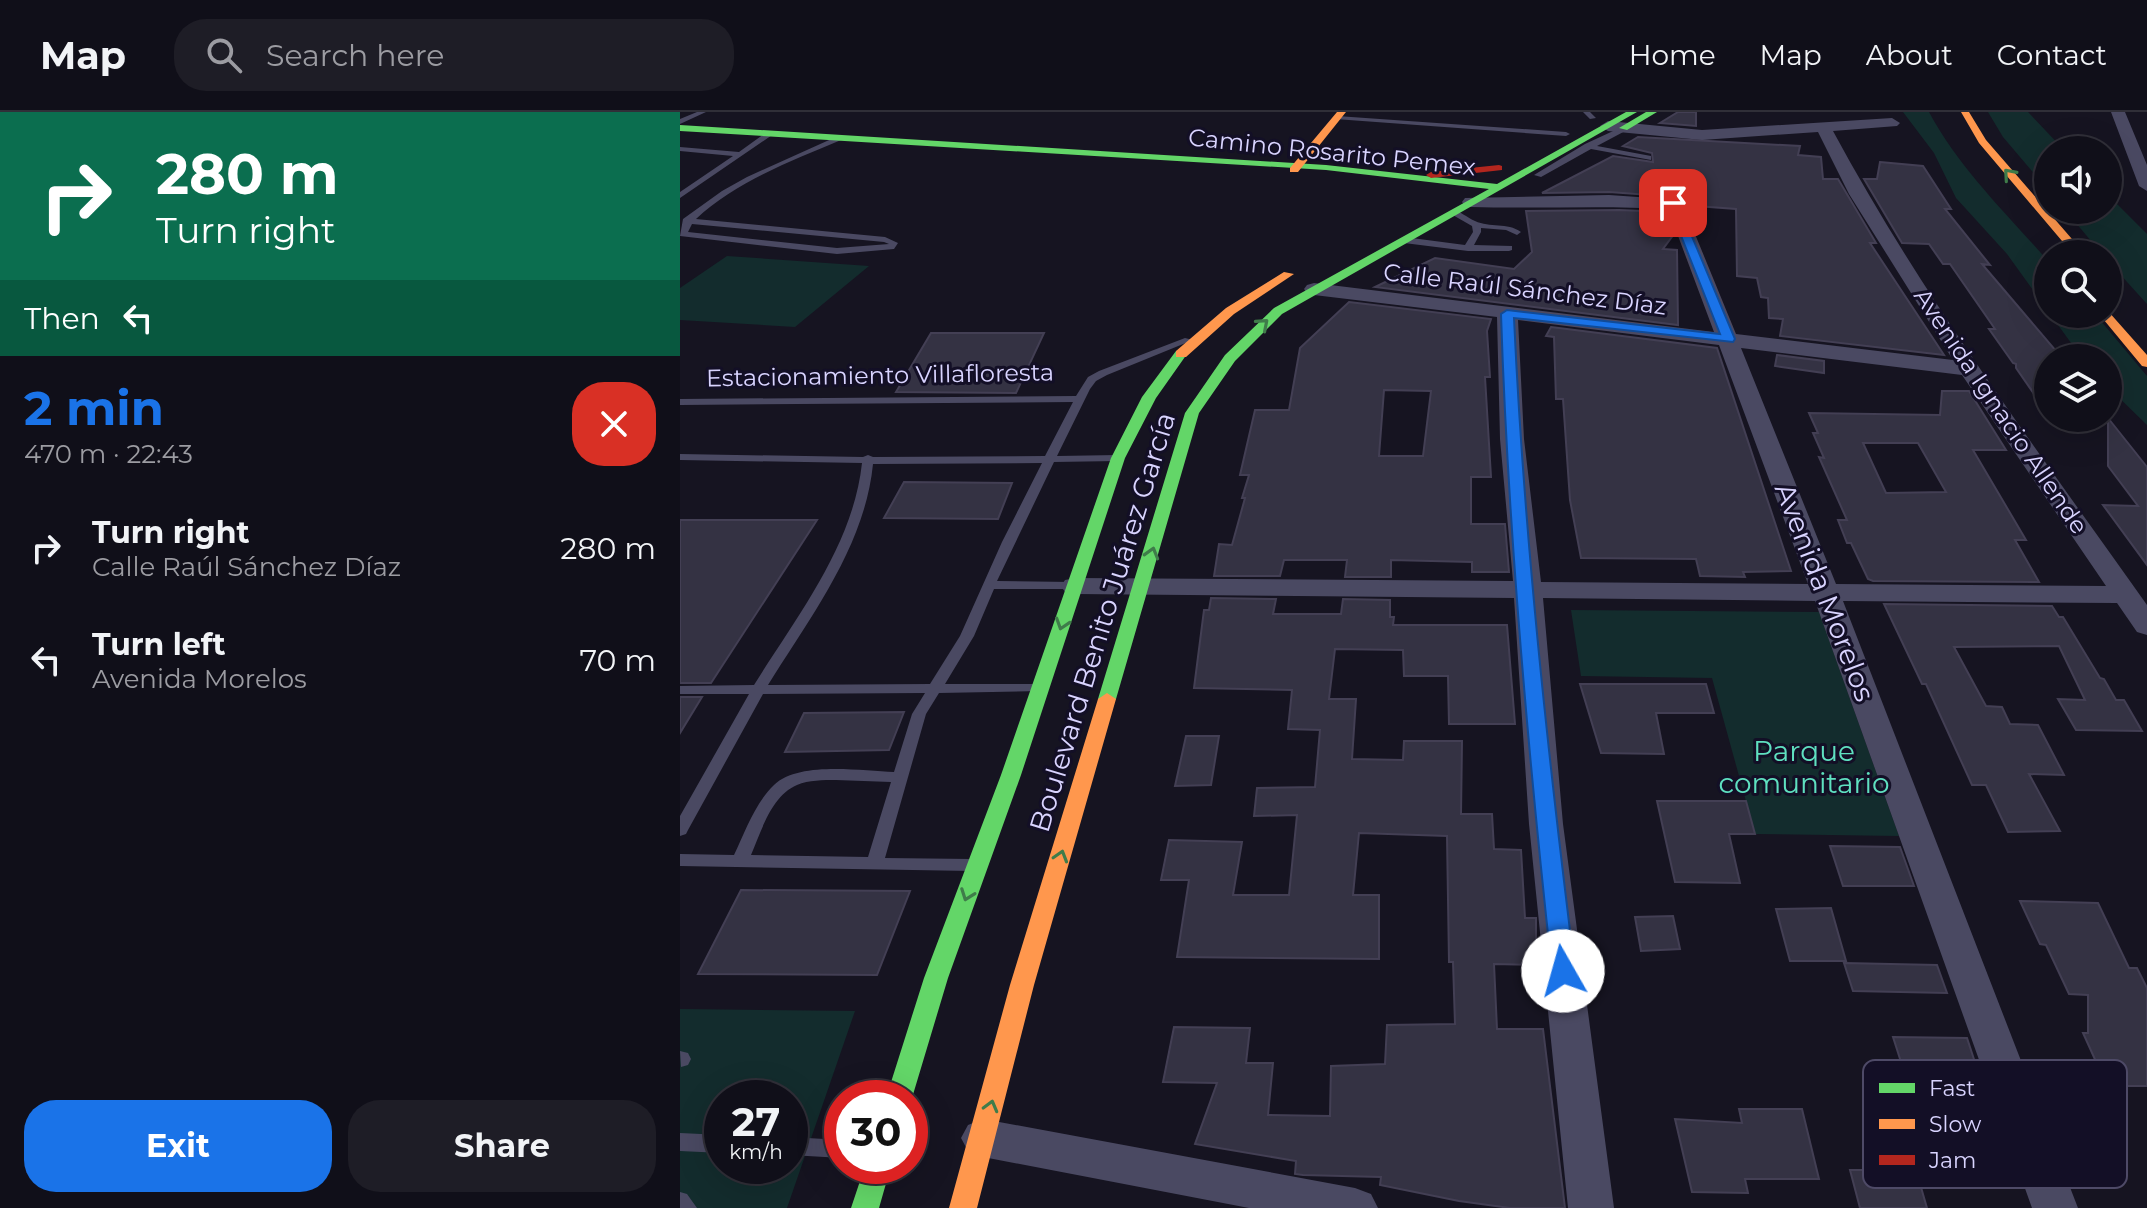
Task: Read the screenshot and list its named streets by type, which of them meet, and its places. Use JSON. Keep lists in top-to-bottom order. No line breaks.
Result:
{"streets":{"main road":["Camino Rosarito Pemex","Boulevard Benito Juárez García"],"street":["Calle Raúl Sánchez Díaz","Avenida Ignacio Allende","Avenida Morelos"],"lane":["Estacionamiento Villafloresta"]},"crossings":[["Camino Rosarito Pemex","Avenida Morelos"],["Camino Rosarito Pemex","Boulevard Benito Juárez García"],["Calle Raúl Sánchez Díaz","Avenida Ignacio Allende"],["Calle Raúl Sánchez Díaz","Avenida Morelos"],["Calle Raúl Sánchez Díaz","Boulevard Benito Juárez García"],["Estacionamiento Villafloresta","Boulevard Benito Juárez García"],["Avenida Morelos","Boulevard Benito Juárez García"]],"parks":["Parque comunitario"],"legend":["Fast","Slow","Jam"],"page":{"header":"Map","search":"Search here","nav":["Home","Map","About","Contact"],"turn":["280 m","Turn right"],"then":"Then","heading":["2 min","470 m · 22:43"],"list":[{"name":"Turn right","note":"Calle Raúl Sánchez Díaz","value":"280 m"},{"name":"Turn left","note":"Avenida Morelos","value":"70 m"}],"speed":"27 km/h","limit":"30","buttons":["Exit","Share"]}}
